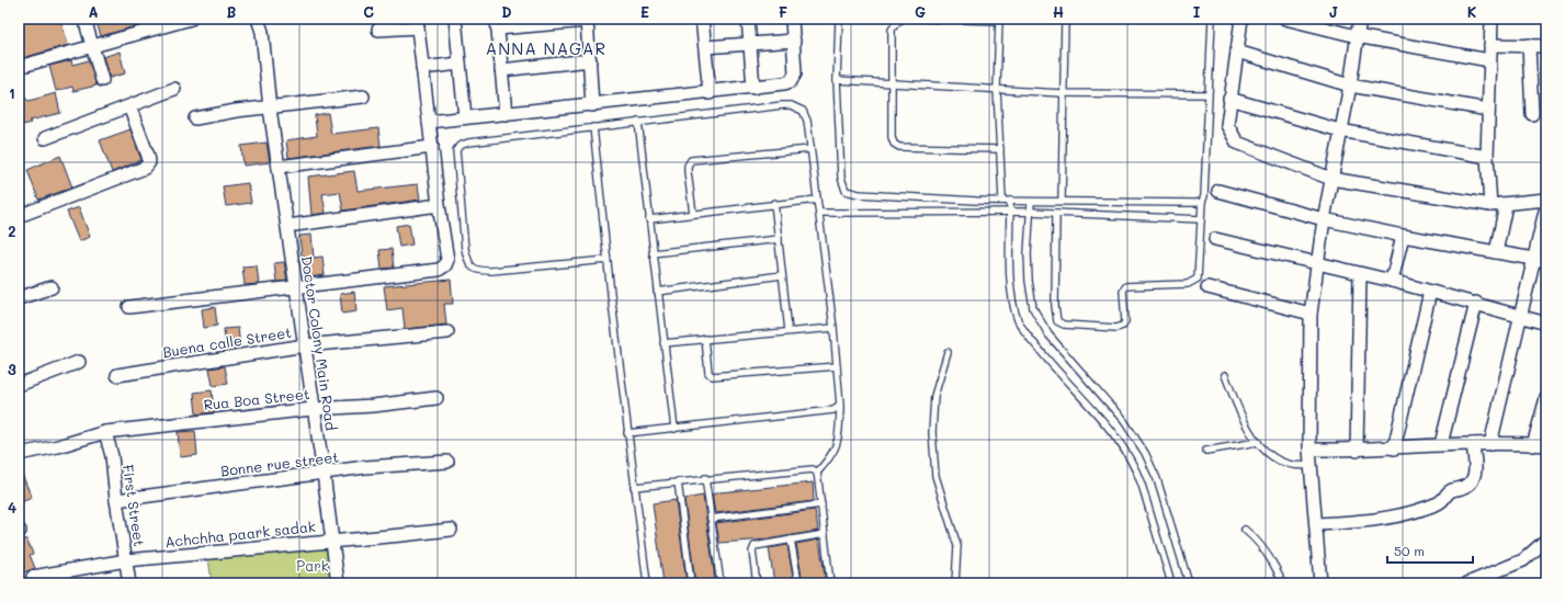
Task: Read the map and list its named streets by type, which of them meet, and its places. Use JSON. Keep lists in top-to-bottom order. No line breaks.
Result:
{"streets":{"street":["Buena calle Street","Doctor Colony Main Road","Rua Boa Street","Bonne rue street","First Street","Achchha paark sadak"]},"crossings":[["Buena calle Street","Doctor Colony Main Road"],["Doctor Colony Main Road","Rua Boa Street"],["Doctor Colony Main Road","Bonne rue street"],["Doctor Colony Main Road","Achchha paark sadak"],["Rua Boa Street","First Street"],["Bonne rue street","First Street"],["First Street","Achchha paark sadak"]],"districts":["ANNA NAGAR"],"parks":["Park"],"scale_bar":"50 m","grid":{"columns":["A","B","C","D","E","F","G","H","I","J","K"],"rows":["1","2","3","4"]}}
